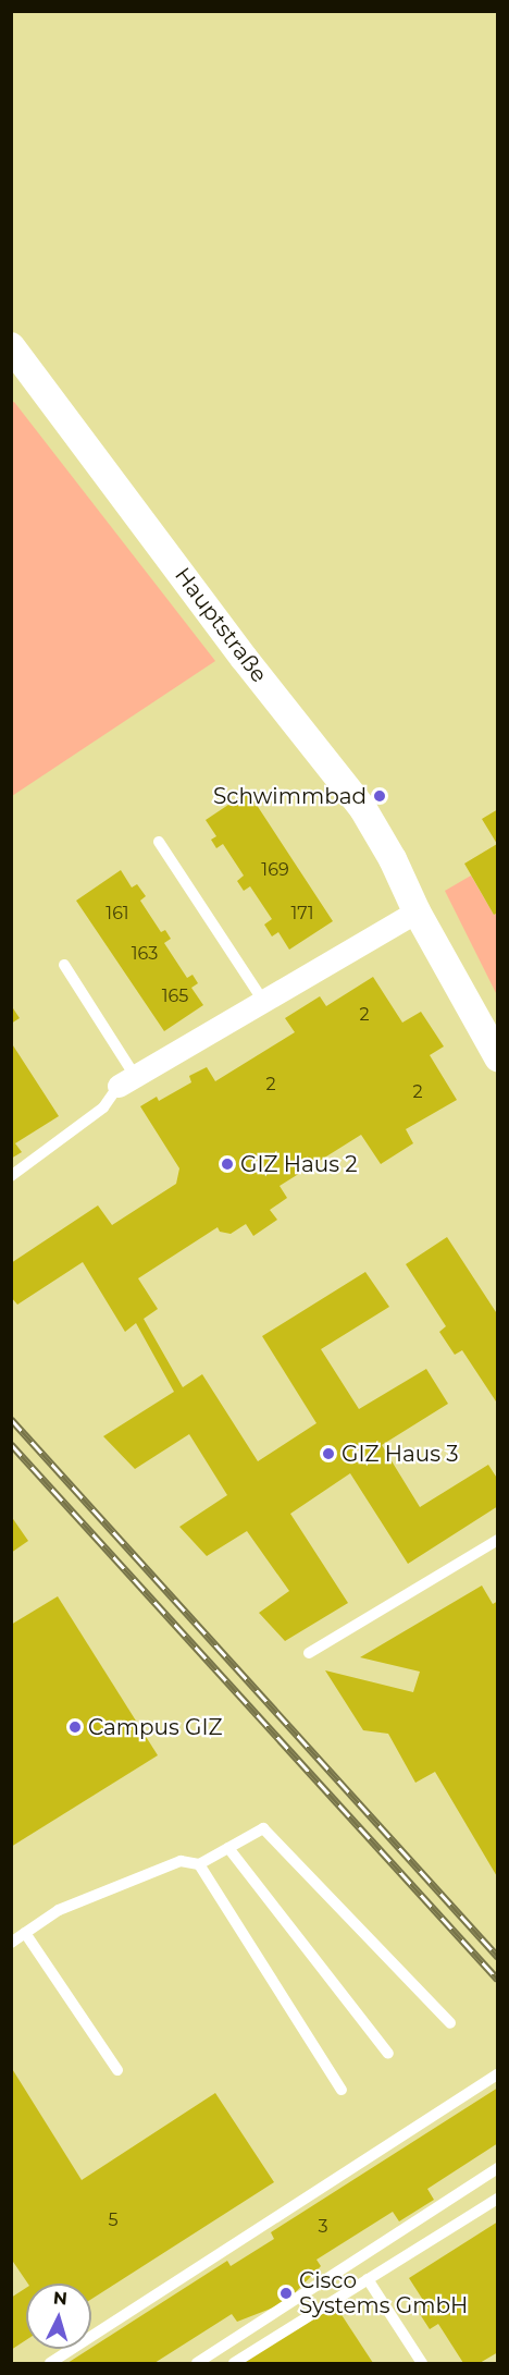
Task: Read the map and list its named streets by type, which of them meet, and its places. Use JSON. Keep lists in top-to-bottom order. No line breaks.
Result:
{"streets":{"street":["Hauptstraße"]},"places":["Schwimmbad","GIZ Haus 2","GIZ Haus 3","Campus GIZ","Cisco Systems GmbH"],"house_numbers":["169","161","171","163","165","2","2","2","5","3"],"north":"top"}
